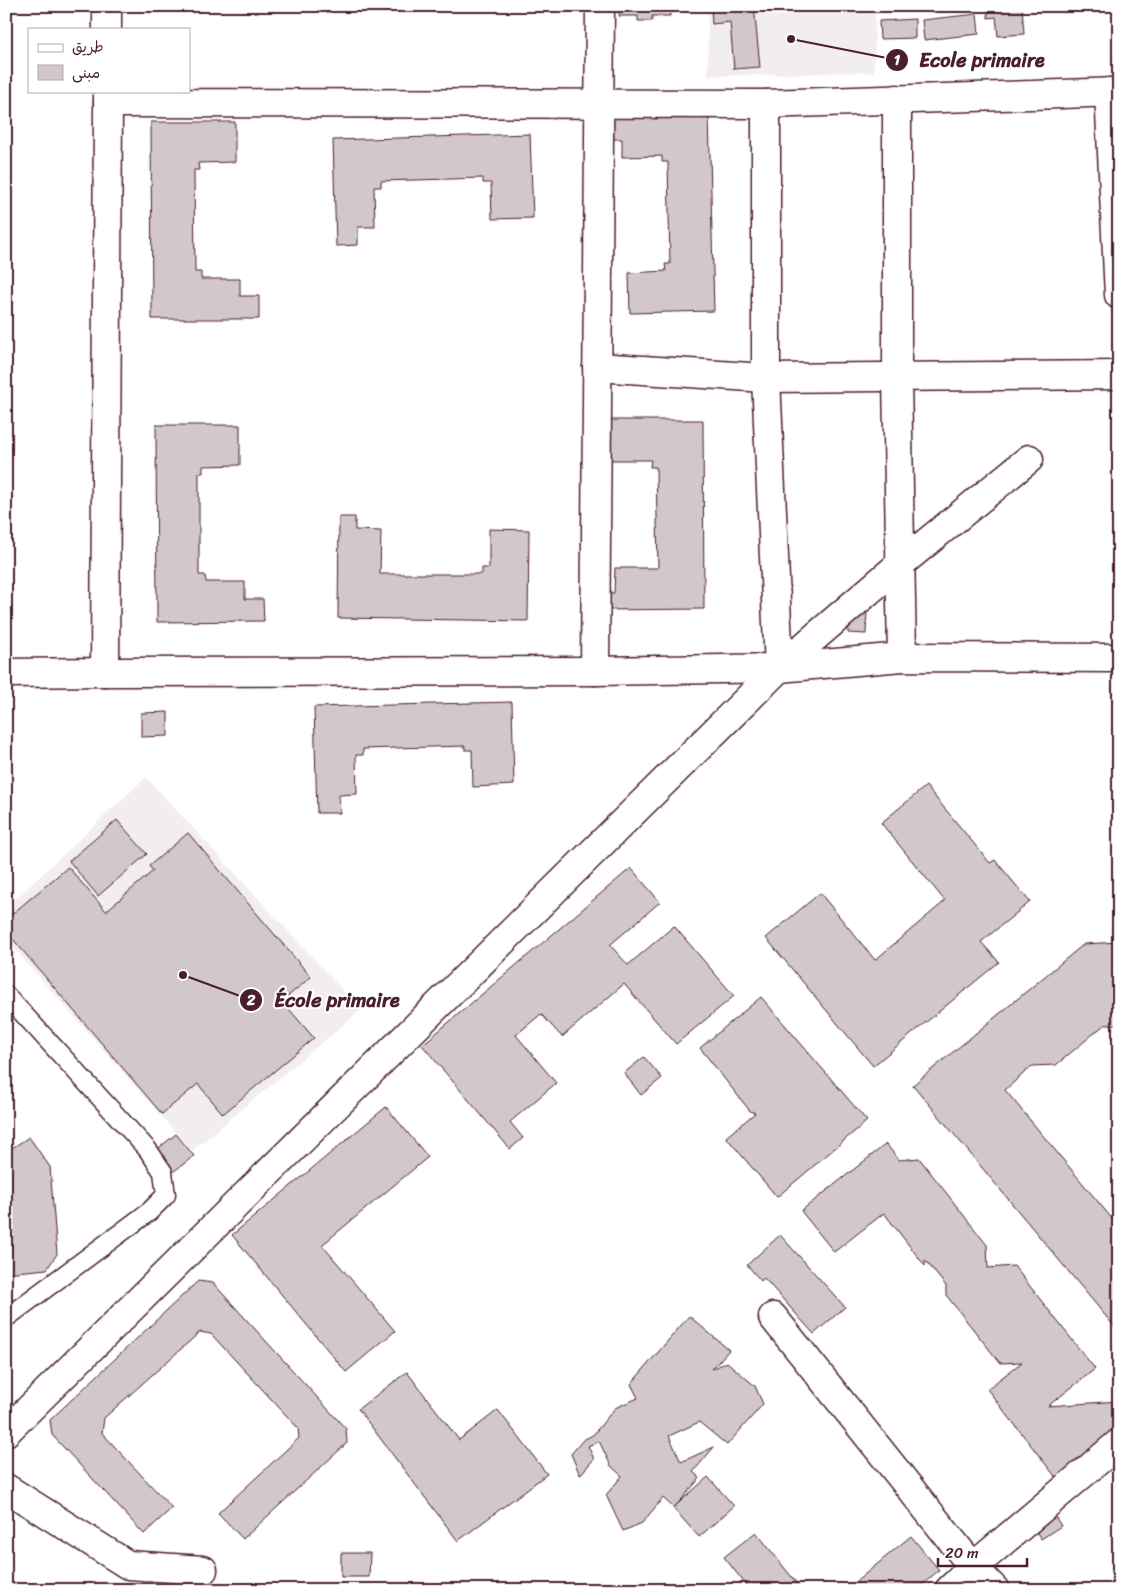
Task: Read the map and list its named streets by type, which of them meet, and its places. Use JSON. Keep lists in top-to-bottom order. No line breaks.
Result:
{"places":["Ecole primaire","École primaire"],"legend":["طريق","مبنى"],"scale_bar":"20 m"}
